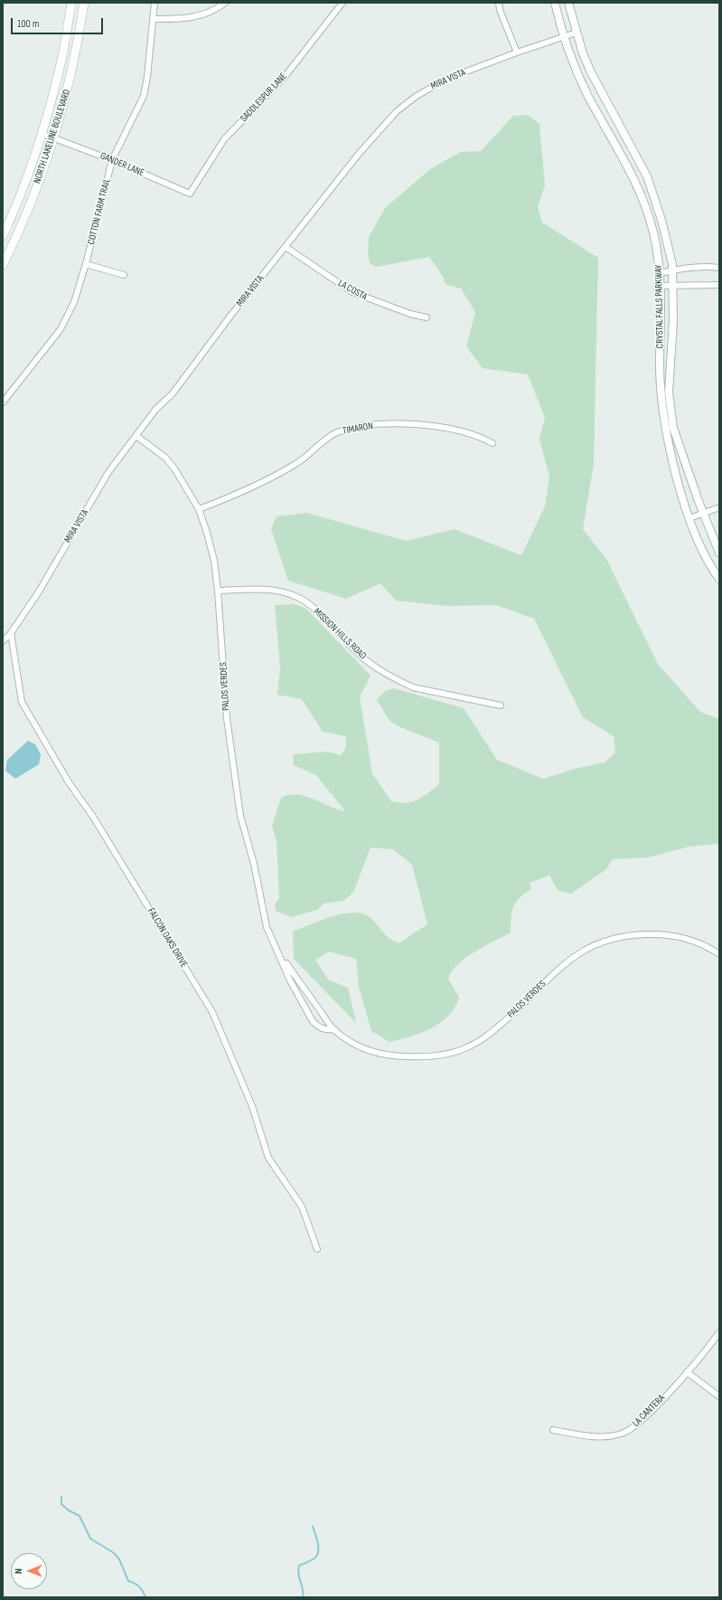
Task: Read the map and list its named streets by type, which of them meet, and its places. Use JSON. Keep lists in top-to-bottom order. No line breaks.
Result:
{"streets":{"main road":["NORTH LAKELINE BOULEVARD"],"street":["MIRA VISTA","SADDLESPUR LANE","GANDER LANE","COTTON FARM TRAIL","LA COSTA","CRYSTAL FALLS PARKWAY","TIMARON","MISSION HILLS ROAD","PALOS VERDES","FALCON OAKS DRIVE","LA CANTERA"]},"crossings":[["MIRA VISTA","LA COSTA"],["MIRA VISTA","CRYSTAL FALLS PARKWAY"],["MIRA VISTA","PALOS VERDES"],["MIRA VISTA","FALCON OAKS DRIVE"],["SADDLESPUR LANE","GANDER LANE"],["NORTH LAKELINE BOULEVARD","GANDER LANE"],["GANDER LANE","COTTON FARM TRAIL"],["TIMARON","PALOS VERDES"],["MISSION HILLS ROAD","PALOS VERDES"]],"scale_bar":"100 m","north":"left"}
